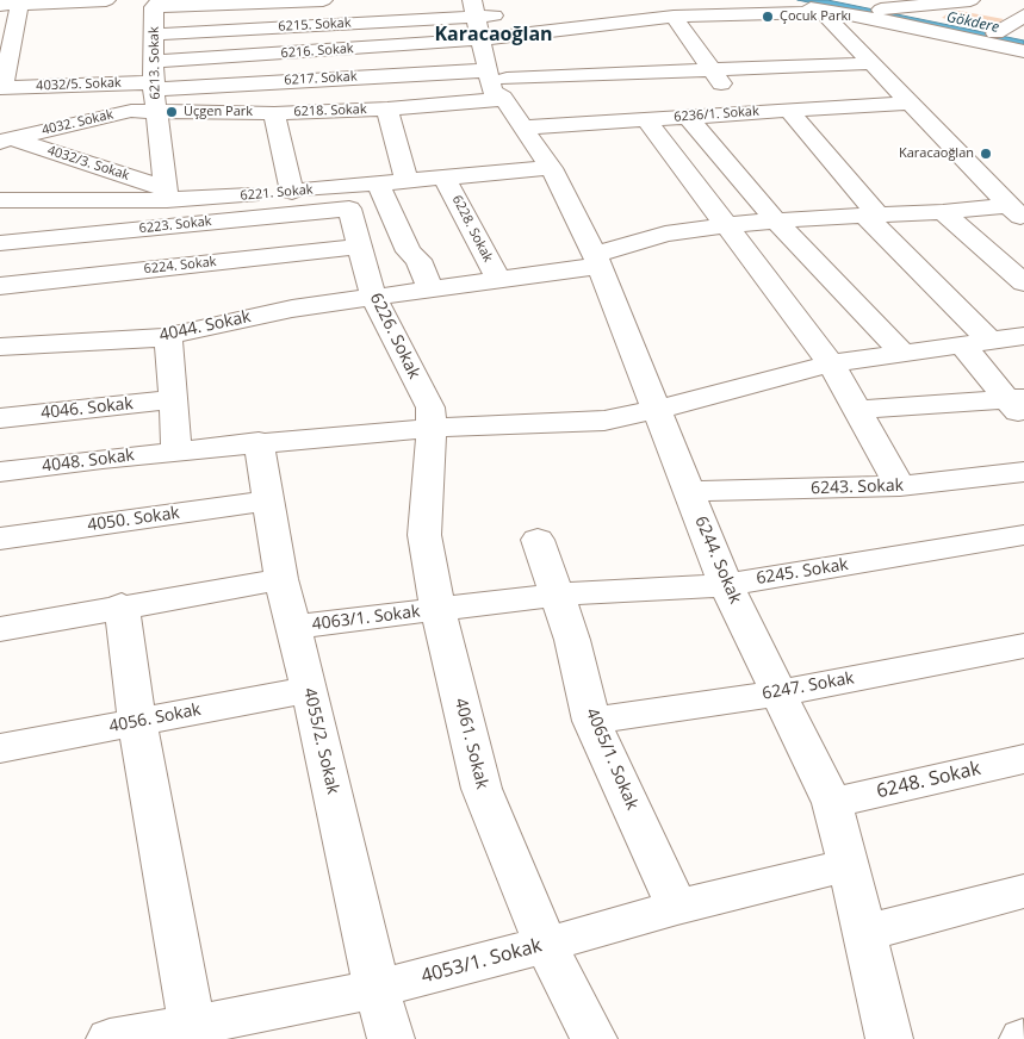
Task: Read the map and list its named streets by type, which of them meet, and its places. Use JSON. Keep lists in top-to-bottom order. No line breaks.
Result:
{"streets":{"street":["6215. Sokak","6216. Sokak","6213. Sokak","6217. Sokak","6218. Sokak","6236/1. Sokak","4032. Sokak","4032/3. Sokak","6221. Sokak","6223. Sokak","6228. Sokak","6224. Sokak","4044. Sokak","6226. Sokak","4046. Sokak","4048. Sokak","6243. Sokak","4050. Sokak","6244. Sokak","6245. Sokak","4063/1. Sokak","6247. Sokak","4056. Sokak","4055/2. Sokak","4061. Sokak","4065/1. Sokak","6248. Sokak","4053/1. Sokak"]},"crossings":[["6215. Sokak","6213. Sokak"],["6215. Sokak","6244. Sokak"],["6216. Sokak","6213. Sokak"],["6216. Sokak","6244. Sokak"],["6213. Sokak","6217. Sokak"],["6213. Sokak","6218. Sokak"],["6213. Sokak","4032. Sokak"],["6213. Sokak","4032/3. Sokak"],["6213. Sokak","6221. Sokak"],["6217. Sokak","6218. Sokak"],["6217. Sokak","4032. Sokak"],["6217. Sokak","6244. Sokak"],["6218. Sokak","4032. Sokak"],["6218. Sokak","6244. Sokak"],["6236/1. Sokak","6244. Sokak"],["4032. Sokak","4032/3. Sokak"],["4032/3. Sokak","6221. Sokak"],["6221. Sokak","6223. Sokak"],["6221. Sokak","6228. Sokak"],["6221. Sokak","6244. Sokak"],["6223. Sokak","6226. Sokak"],["6228. Sokak","4044. Sokak"],["6224. Sokak","6226. Sokak"],["4044. Sokak","6226. Sokak"],["4044. Sokak","6244. Sokak"],["6226. Sokak","4048. Sokak"],["6226. Sokak","4061. Sokak"],["4048. Sokak","6244. Sokak"],["4048. Sokak","4055/2. Sokak"],["4048. Sokak","4061. Sokak"],["6243. Sokak","6244. Sokak"],["4050. Sokak","4055/2. Sokak"],["6244. Sokak","6245. Sokak"],["6244. Sokak","6247. Sokak"],["6244. Sokak","6248. Sokak"],["6244. Sokak","4053/1. Sokak"],["6245. Sokak","4063/1. Sokak"],["6245. Sokak","4061. Sokak"],["6245. Sokak","4065/1. Sokak"],["4063/1. Sokak","4055/2. Sokak"],["4063/1. Sokak","4061. Sokak"],["6247. Sokak","4065/1. Sokak"],["4056. Sokak","4055/2. Sokak"],["4055/2. Sokak","4053/1. Sokak"],["4061. Sokak","4053/1. Sokak"],["4065/1. Sokak","4053/1. Sokak"]],"districts":["Karacaoğlan"],"water":["Gökdere"],"places":["Çocuk Parkı","Üçgen Park","Karacaoğlan"]}
